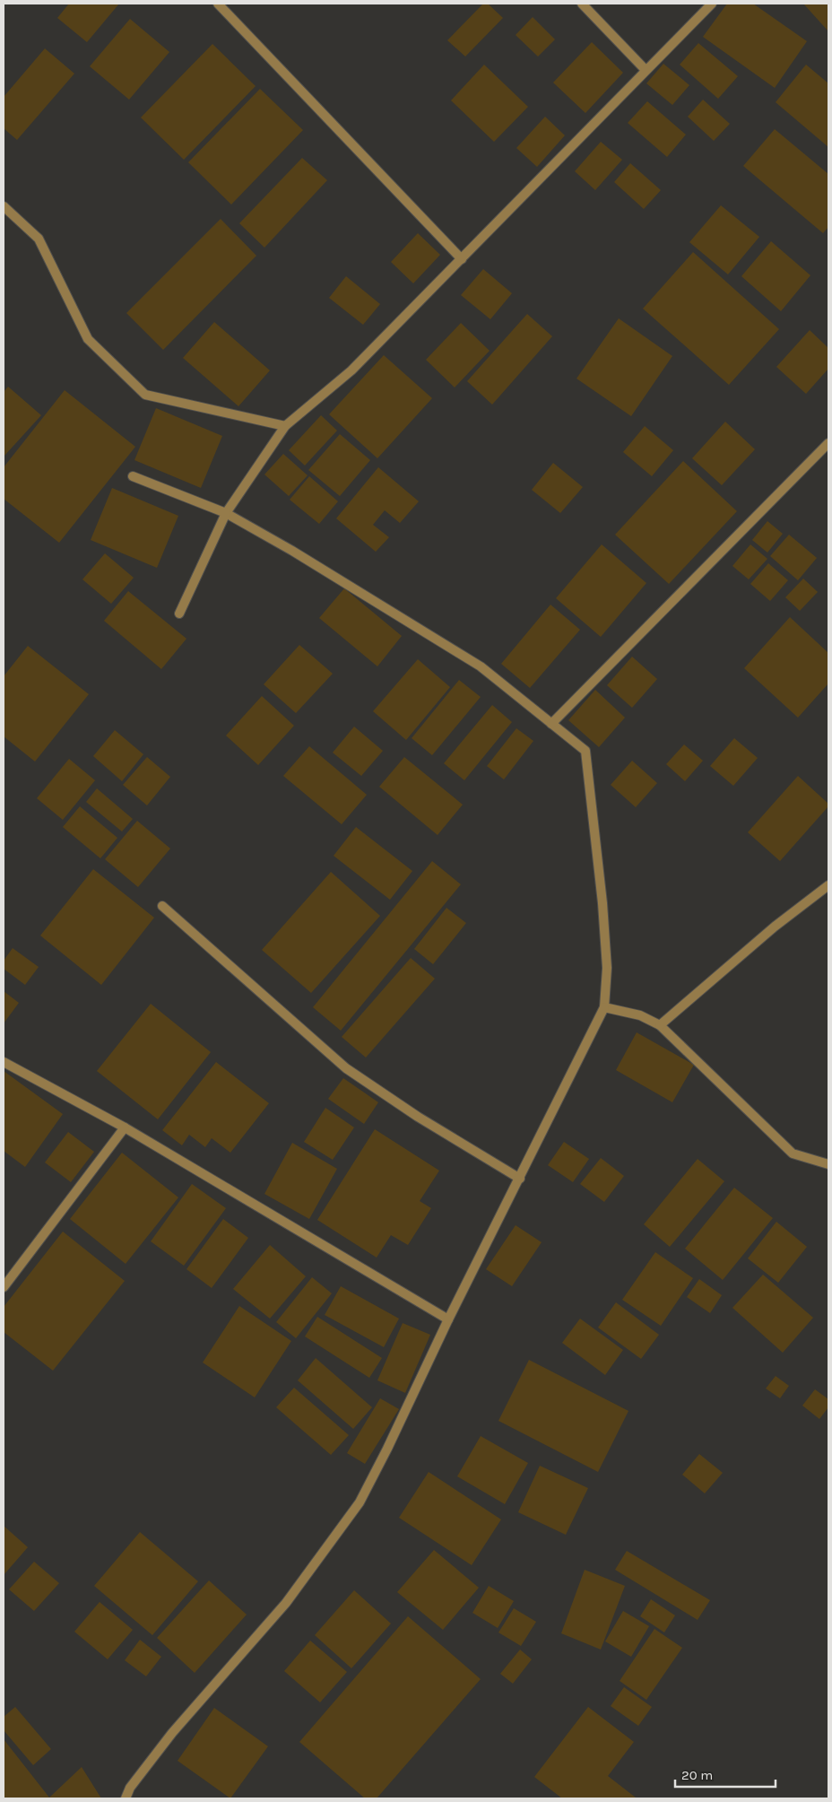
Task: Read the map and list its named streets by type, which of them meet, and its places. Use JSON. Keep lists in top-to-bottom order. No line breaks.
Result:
{"scale_bar":"20 m"}
